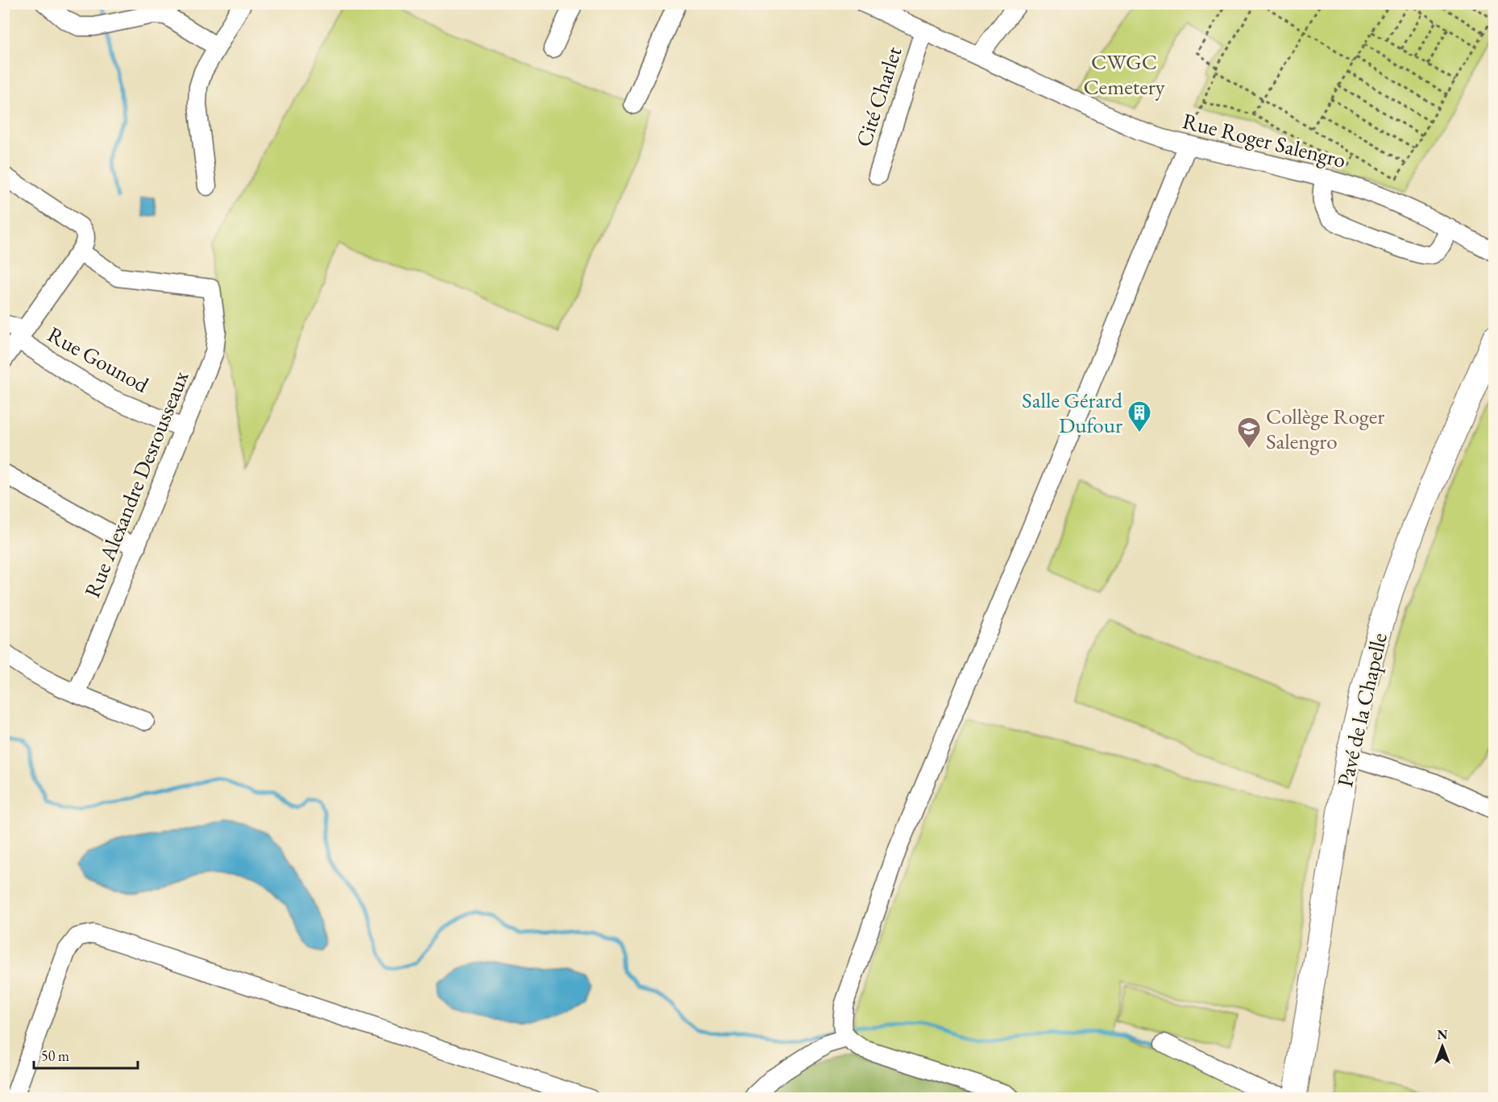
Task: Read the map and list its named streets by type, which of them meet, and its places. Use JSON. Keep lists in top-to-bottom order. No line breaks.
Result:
{"streets":{"main road":["Pavé de la Chapelle"],"street":["Cité Charlet","Rue Roger Salengro","Rue Gounod","Rue Alexandre Desrousseaux"]},"crossings":[["Cité Charlet","Rue Roger Salengro"],["Rue Gounod","Rue Alexandre Desrousseaux"]],"parks":["CWGC Cemetery"],"places":{"building":["Salle Gérard Dufour"],"school or university":["Collège Roger Salengro"]},"scale_bar":"50 m","north":"top"}
